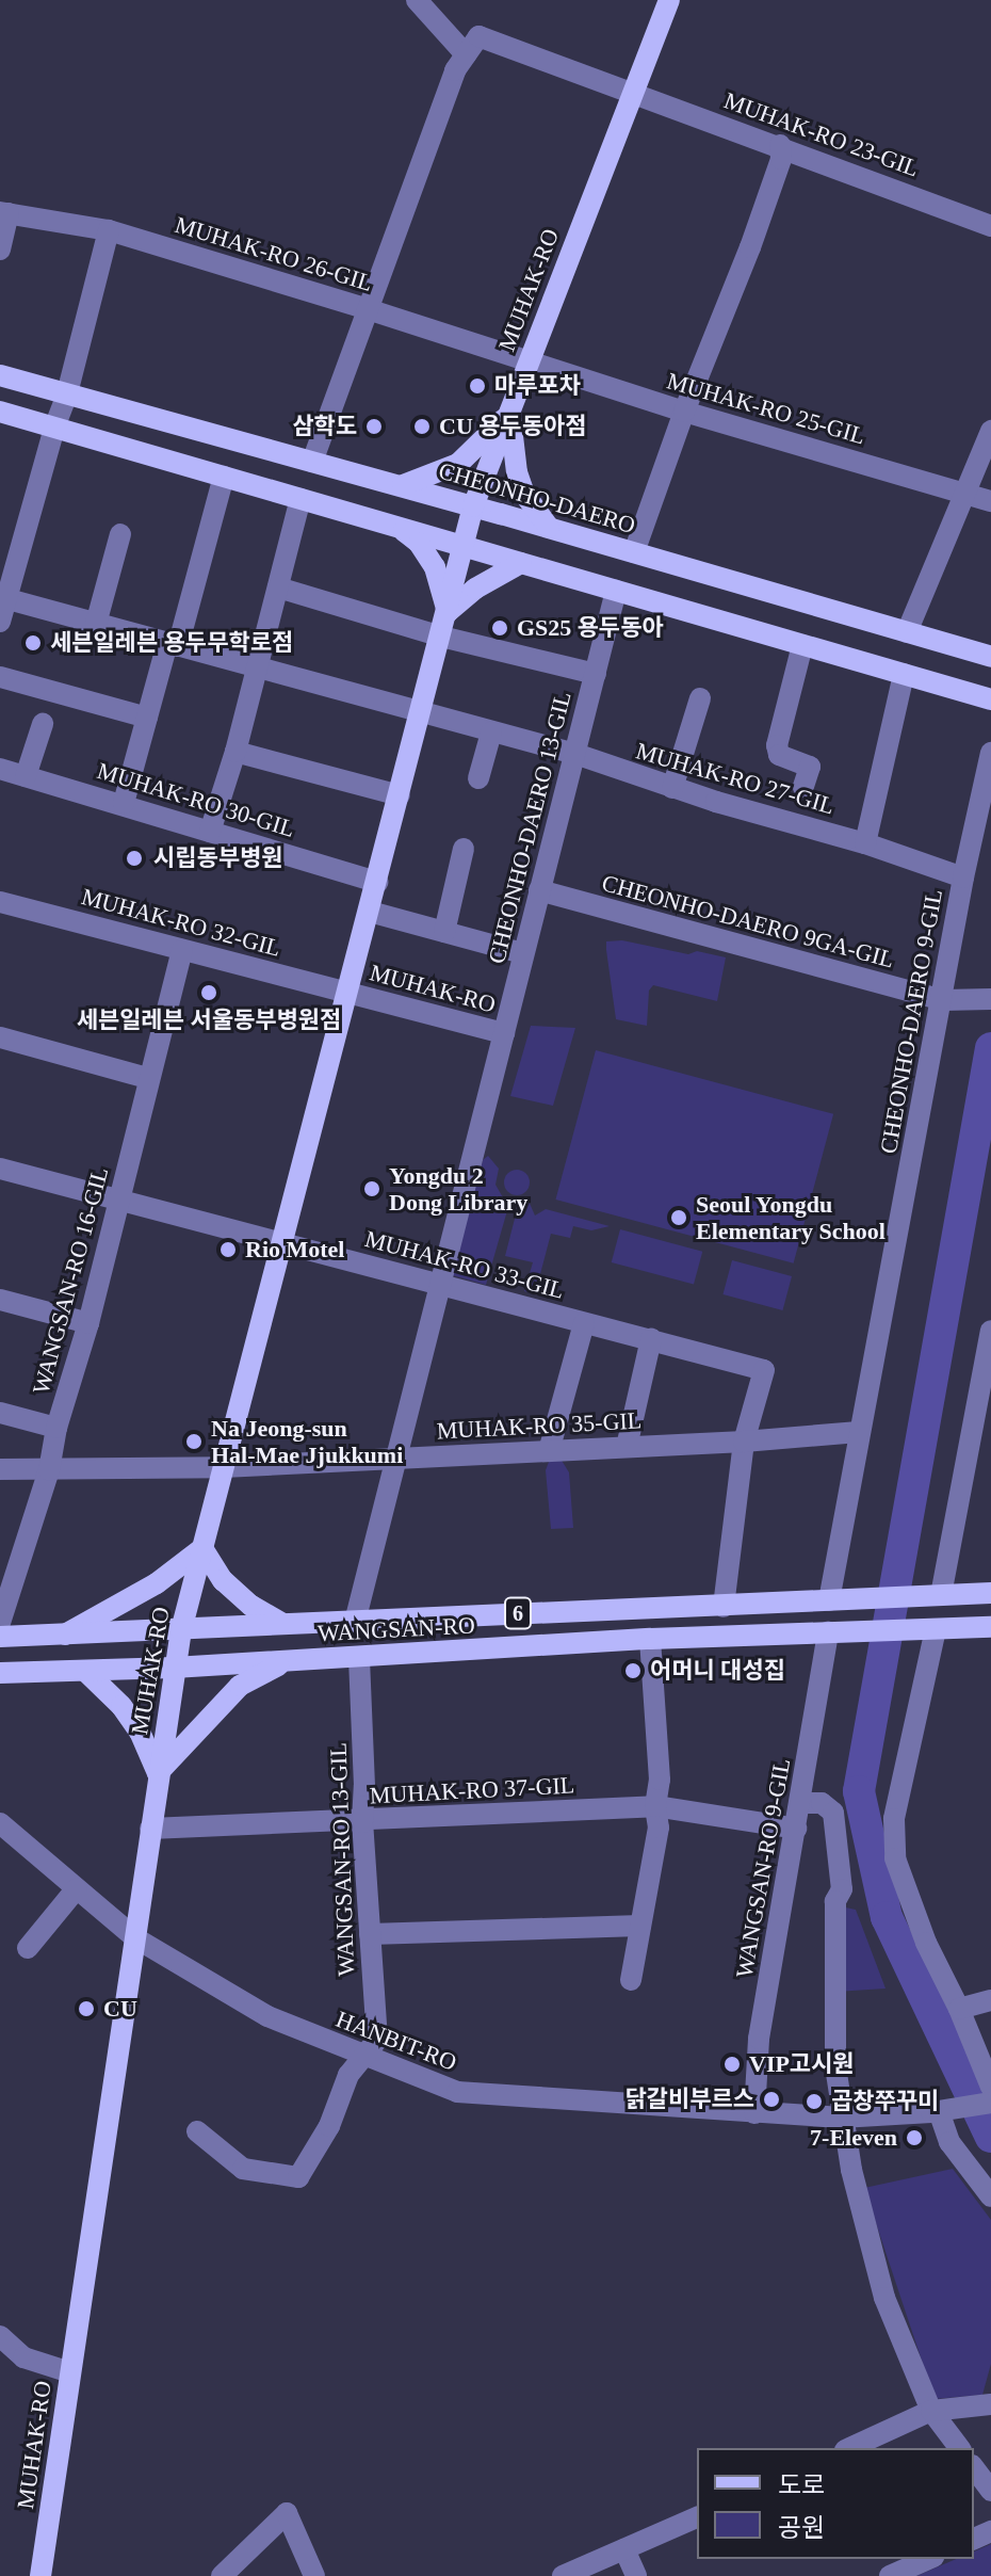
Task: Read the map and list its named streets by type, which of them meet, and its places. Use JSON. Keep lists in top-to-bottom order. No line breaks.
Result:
{"streets":{"main road":["MUHAK-RO","CHEONHO-DAERO","6","WANGSAN-RO"],"street":["MUHAK-RO 23-GIL","MUHAK-RO 26-GIL","MUHAK-RO 25-GIL","MUHAK-RO 27-GIL","MUHAK-RO 30-GIL","CHEONHO-DAERO 13-GIL","CHEONHO-DAERO 9GA-GIL","MUHAK-RO 32-GIL","CHEONHO-DAERO 9-GIL","MUHAK-RO 33-GIL","WANGSAN-RO 16-GIL","MUHAK-RO 35-GIL","MUHAK-RO 37-GIL","WANGSAN-RO 13-GIL","WANGSAN-RO 9-GIL","HANBIT-RO"]},"crossings":[["MUHAK-RO 23-GIL","MUHAK-RO"],["MUHAK-RO 26-GIL","MUHAK-RO"],["MUHAK-RO 26-GIL","MUHAK-RO 25-GIL"],["MUHAK-RO","MUHAK-RO 25-GIL"],["MUHAK-RO","CHEONHO-DAERO"],["MUHAK-RO","MUHAK-RO 27-GIL"],["MUHAK-RO","MUHAK-RO 30-GIL"],["MUHAK-RO","CHEONHO-DAERO 13-GIL"],["MUHAK-RO","MUHAK-RO 32-GIL"],["MUHAK-RO","MUHAK-RO 33-GIL"],["MUHAK-RO","MUHAK-RO 35-GIL"],["MUHAK-RO","WANGSAN-RO"],["MUHAK-RO","MUHAK-RO 37-GIL"],["MUHAK-RO","HANBIT-RO"],["MUHAK-RO 27-GIL","CHEONHO-DAERO 13-GIL"],["MUHAK-RO 27-GIL","CHEONHO-DAERO 9-GIL"],["CHEONHO-DAERO 13-GIL","CHEONHO-DAERO 9GA-GIL"],["CHEONHO-DAERO 13-GIL","MUHAK-RO 33-GIL"],["CHEONHO-DAERO 13-GIL","MUHAK-RO 35-GIL"],["CHEONHO-DAERO 13-GIL","WANGSAN-RO"],["CHEONHO-DAERO 9GA-GIL","CHEONHO-DAERO 9-GIL"],["MUHAK-RO 32-GIL","WANGSAN-RO 16-GIL"],["CHEONHO-DAERO 9-GIL","MUHAK-RO 35-GIL"],["CHEONHO-DAERO 9-GIL","WANGSAN-RO"],["MUHAK-RO 33-GIL","WANGSAN-RO 16-GIL"],["MUHAK-RO 33-GIL","MUHAK-RO 35-GIL"],["WANGSAN-RO 16-GIL","MUHAK-RO 35-GIL"],["6","WANGSAN-RO"],["6","WANGSAN-RO 9-GIL"],["WANGSAN-RO","WANGSAN-RO 13-GIL"],["WANGSAN-RO","WANGSAN-RO 9-GIL"],["MUHAK-RO 37-GIL","WANGSAN-RO 13-GIL"],["MUHAK-RO 37-GIL","WANGSAN-RO 9-GIL"],["WANGSAN-RO 13-GIL","HANBIT-RO"],["WANGSAN-RO 9-GIL","HANBIT-RO"]],"places":["마루포차","삼학도","CU 용두동아점","GS25 용두동아","세븐일레븐 용두무학로점","시립동부병원","세븐일레븐 서울동부병원점","Yongdu 2 Dong Library","Seoul Yongdu Elementary School","Rio Motel","Na Jeong-sun Hal-Mae Jjukkumi","어머니 대성집","CU","VIP고시원","닭갈비부르스","곱창쭈꾸미","7-Eleven"],"legend":["도로","공원"]}
